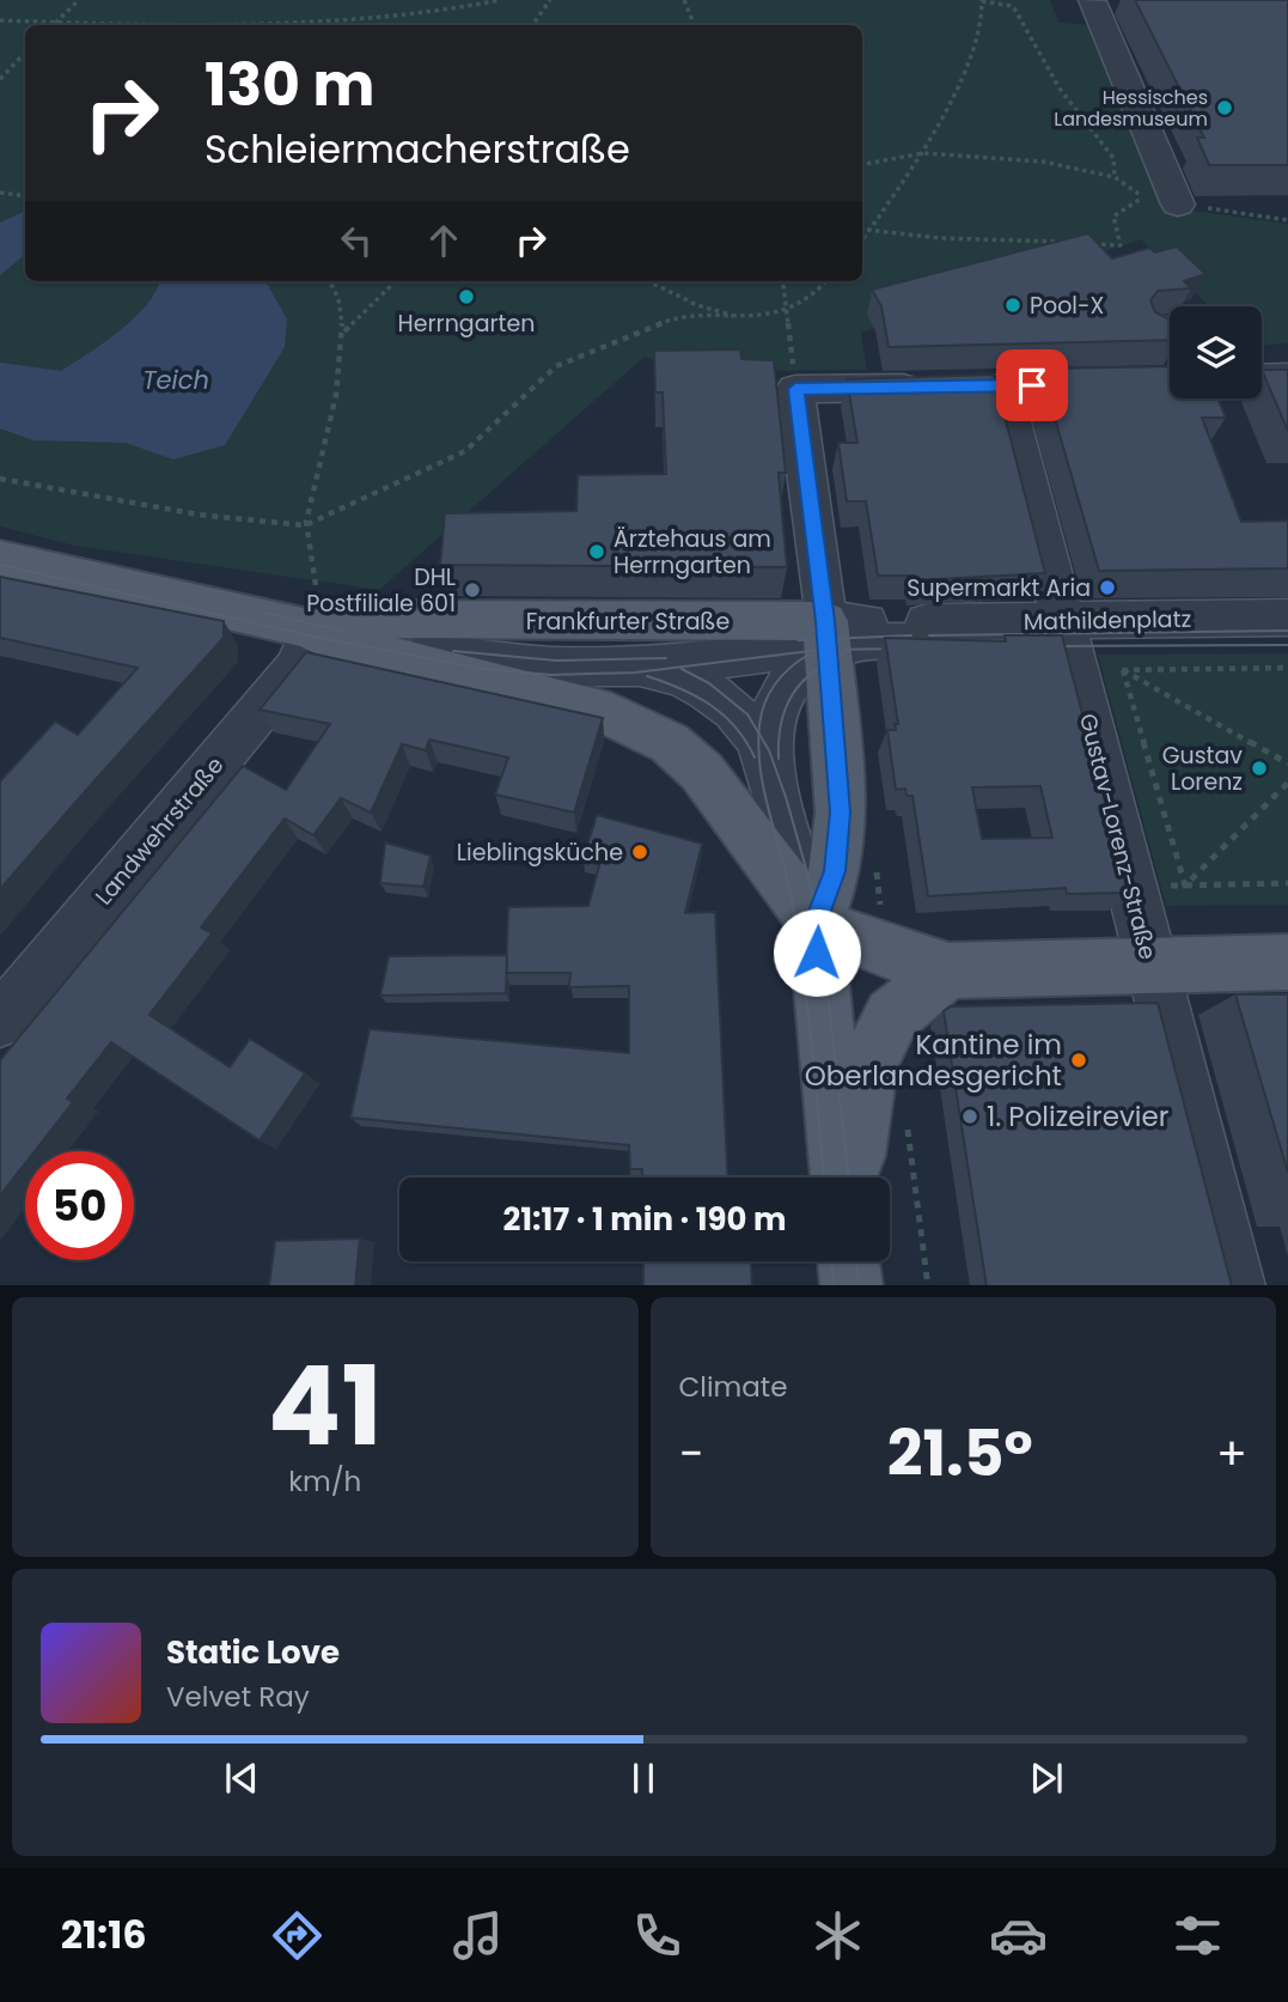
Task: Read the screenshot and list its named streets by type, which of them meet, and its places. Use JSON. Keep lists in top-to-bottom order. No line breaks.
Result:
{"streets":{"main road":["Frankfurter Straße"],"street":["Mathildenplatz","Landwehrstraße","Gustav-Lorenz-Straße"]},"crossings":[["Mathildenplatz","Frankfurter Straße"],["Mathildenplatz","Gustav-Lorenz-Straße"],["Frankfurter Straße","Landwehrstraße"]],"water":["Teich"],"places":["Hessisches Landesmuseum","Herrngarten","Pool-X","Ärztehaus am Herrngarten","Supermarkt Aria","DHL Postfiliale 601","Gustav Lorenz","Lieblingsküche","Kantine im Oberlandesgericht","1. Polizeirevier"],"page":{"turn":["130 m","Schleiermacherstraße"],"limit":"50","trip":"21:17 · 1 min · 190 m","tile":[["41","km/h"],"Climate"],"heat":["−","21.5°","+"],"song":["Static Love","Velvet Ray"],"tabs":"21:16"}}
